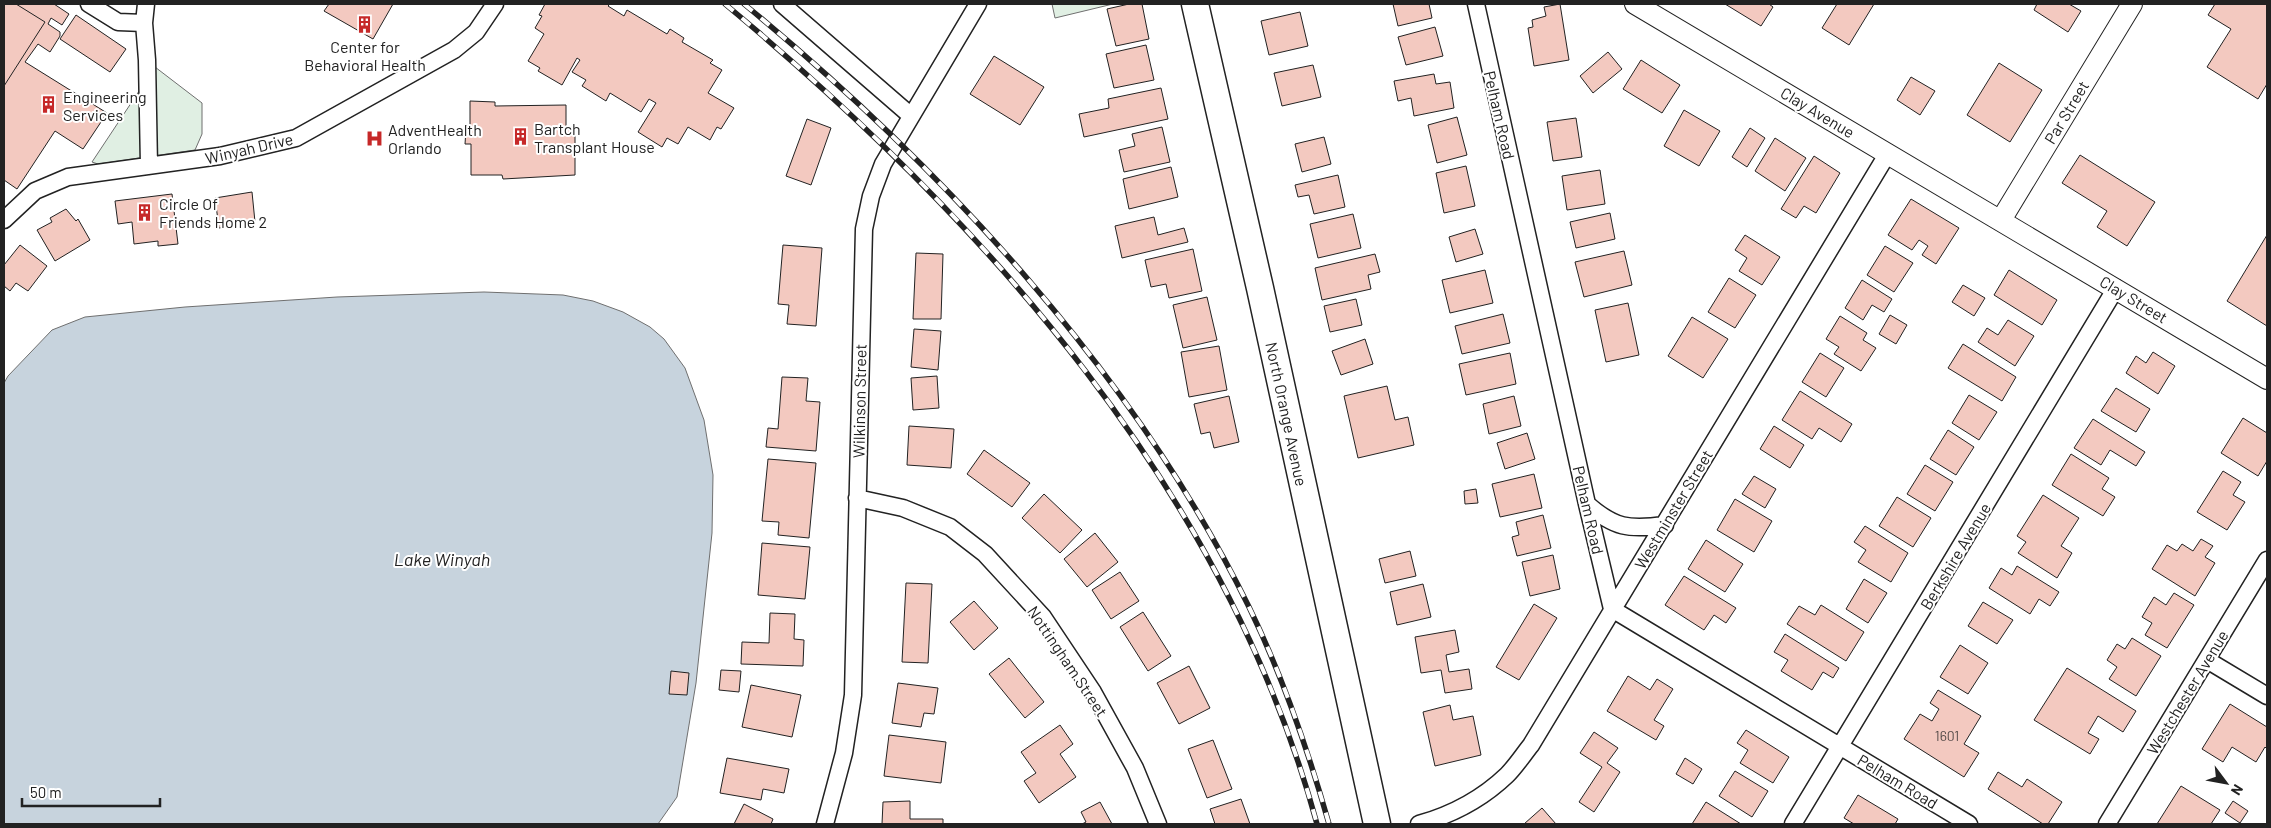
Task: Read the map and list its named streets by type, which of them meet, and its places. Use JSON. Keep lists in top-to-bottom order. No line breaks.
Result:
{"streets":{"main road":["North Orange Avenue"],"street":["Clay Avenue","Par Street","Pelham Road","Winyah Drive","Clay Street","Wilkinson Street","Westminster Street","Berkshire Avenue","Nottingham Street","Westchester Avenue"]},"crossings":[["Clay Avenue","Par Street"],["Clay Avenue","Clay Street"],["Clay Avenue","Westminster Street"],["Par Street","Clay Street"],["Pelham Road","Westminster Street"],["Pelham Road","Berkshire Avenue"],["Clay Street","Berkshire Avenue"],["Wilkinson Street","Nottingham Street"]],"water":["Lake Winyah"],"places":{"building":["Center for Behavioral Health","Engineering Services","Bartch Transplant House","Circle Of Friends Home 2"],"hospital":["AdventHealth Orlando"]},"house_numbers":["1601"],"scale_bar":"50 m","north":"bottom right"}
